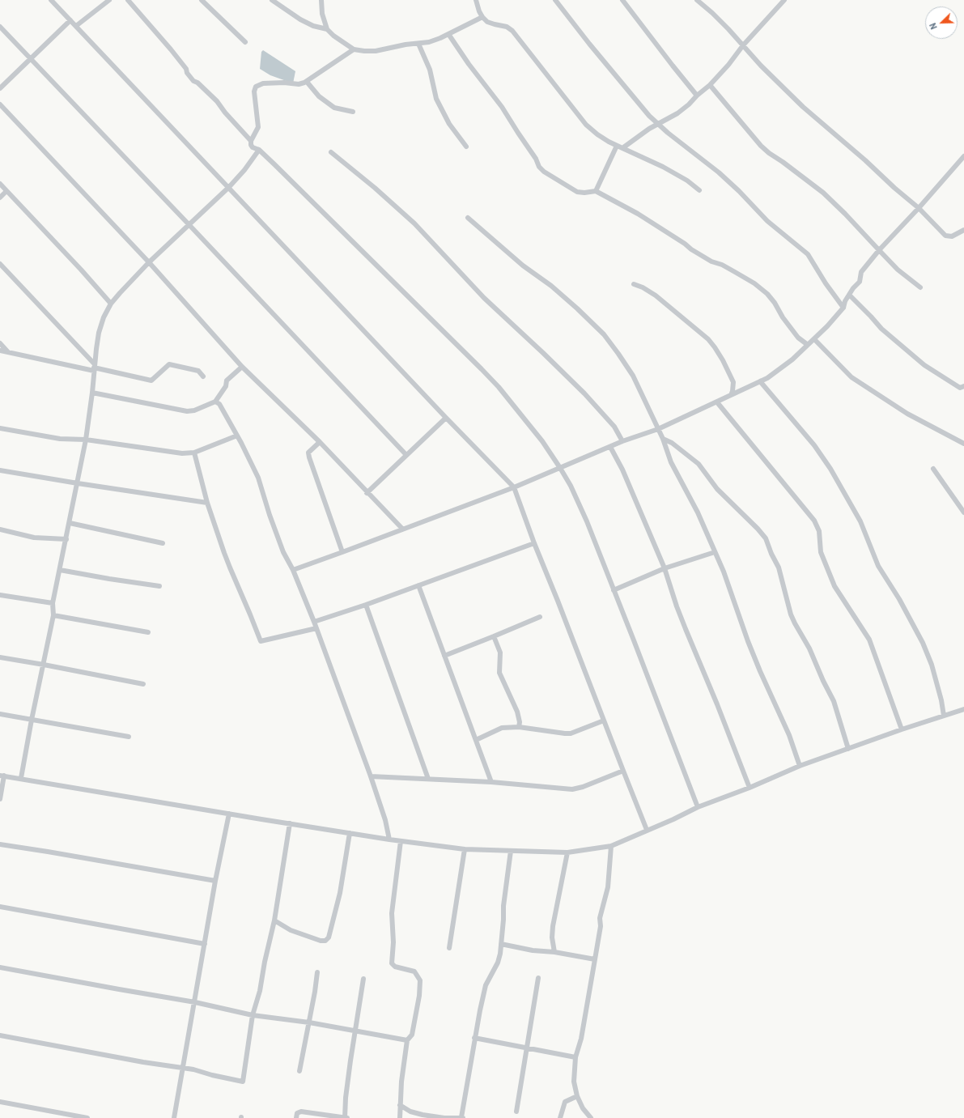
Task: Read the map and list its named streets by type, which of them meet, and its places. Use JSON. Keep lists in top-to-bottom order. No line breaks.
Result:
{"north":"bottom left"}
